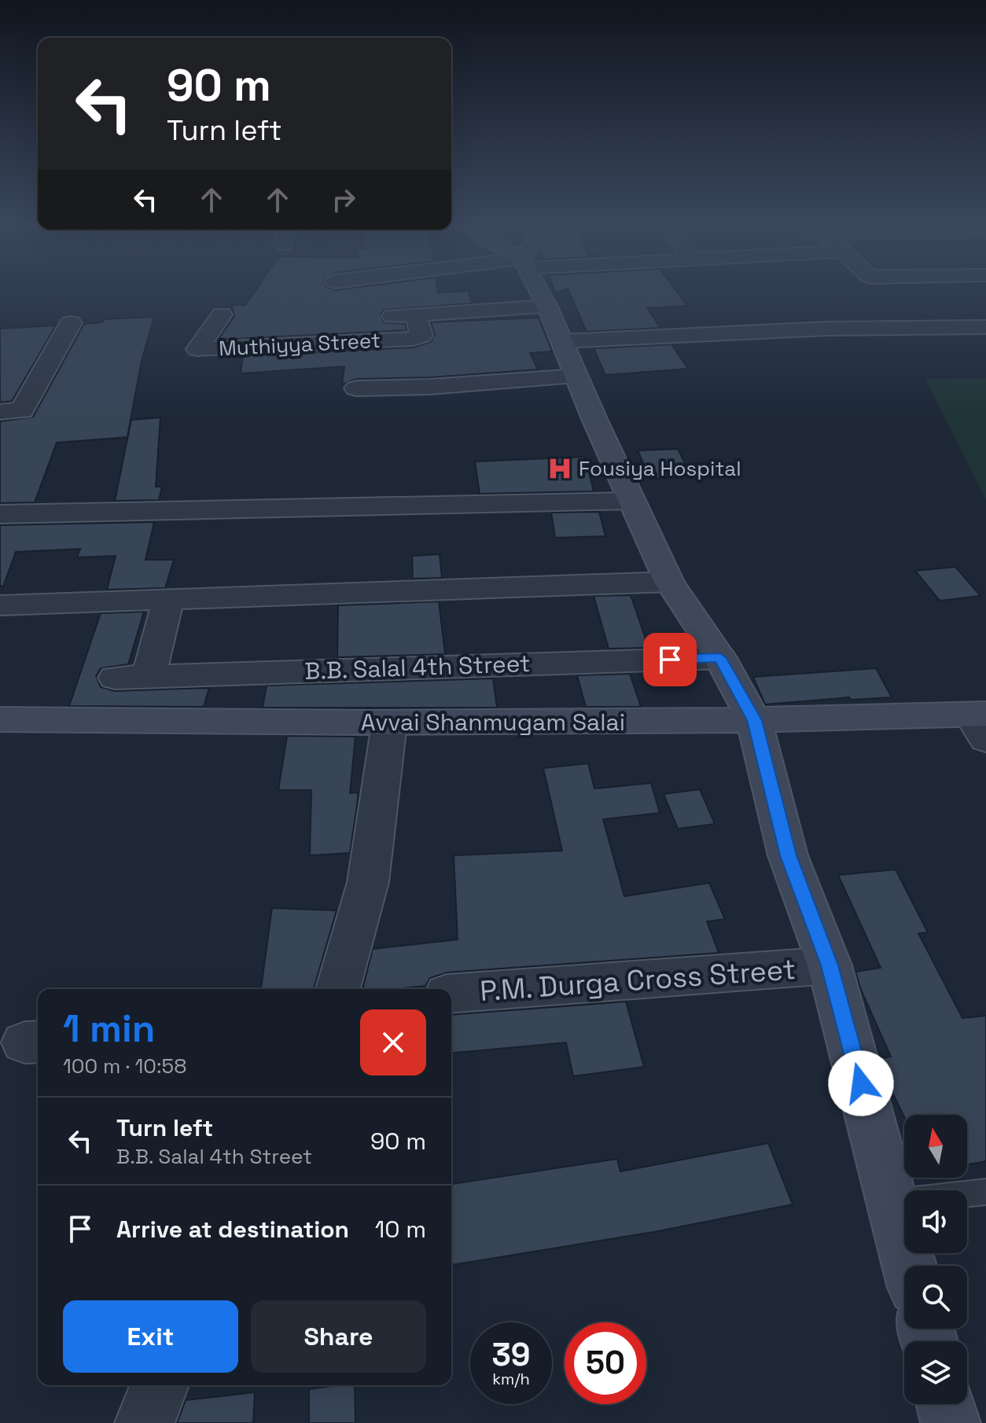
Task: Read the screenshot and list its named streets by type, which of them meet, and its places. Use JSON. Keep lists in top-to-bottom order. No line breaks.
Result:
{"streets":{"main road":["Avvai Shanmugam Salai"],"street":["Muthiyya Street","B.B. Salal 4th Street","P.M. Durga Cross Street"]},"places":{"hospital":["Fousiya Hospital"]},"north":"top","page":{"turn":["90 m","Turn left"],"heading":["1 min","100 m · 10:58"],"list":[{"name":"Turn left","note":"B.B. Salal 4th Street","value":"90 m"},{"name":"Arrive at destination","value":"10 m"}],"buttons":["Exit","Share"],"speed":"39 km/h","limit":"50"}}
